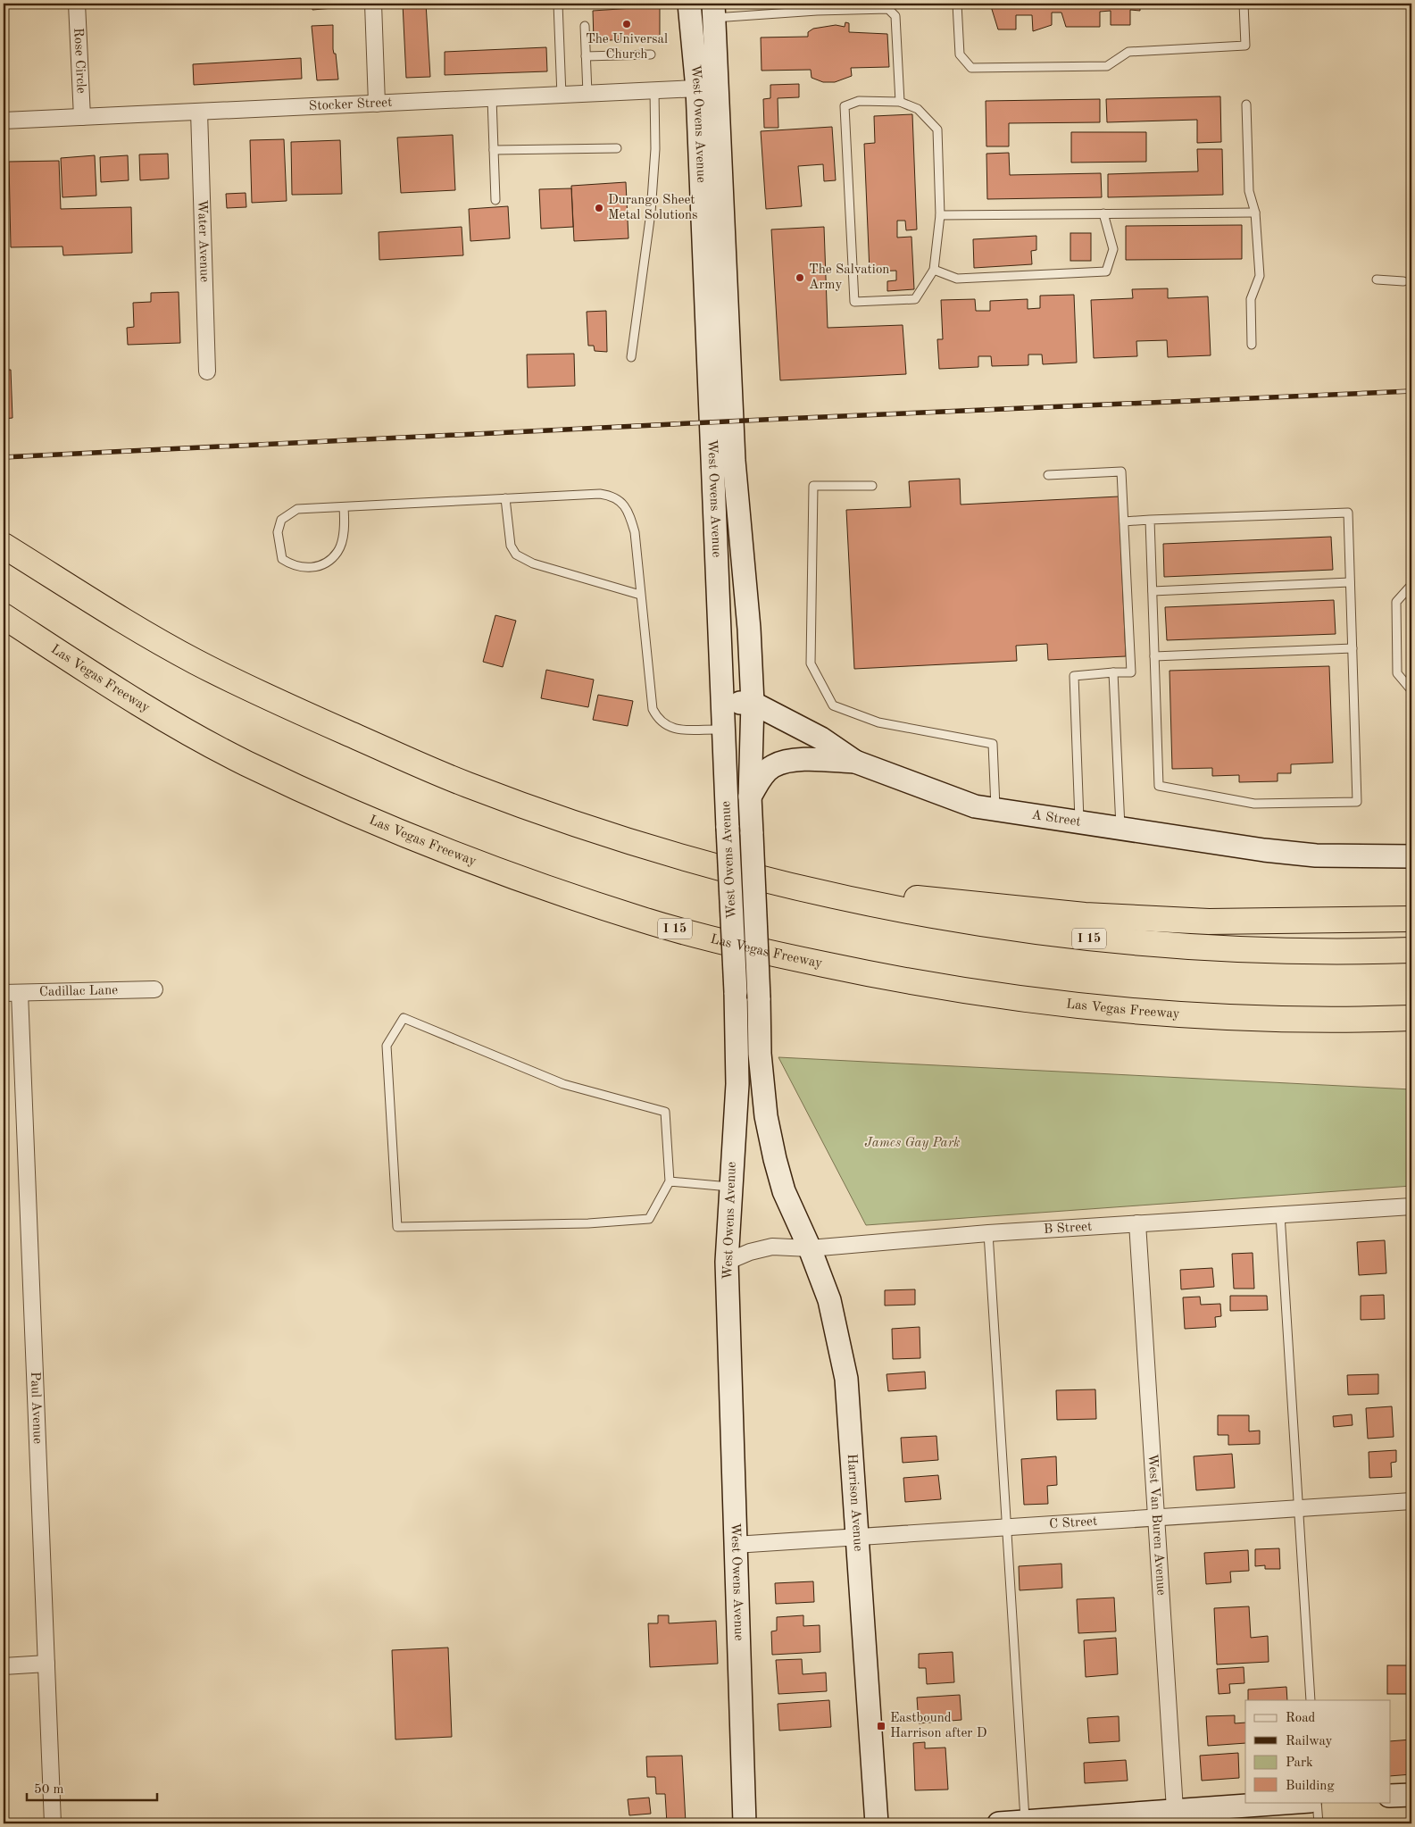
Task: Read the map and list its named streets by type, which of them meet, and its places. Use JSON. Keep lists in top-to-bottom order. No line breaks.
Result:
{"streets":{"highway":["Las Vegas Freeway","I 15"],"main road":["West Owens Avenue","A Street","Harrison Avenue"],"street":["Rose Circle","Stocker Street","Water Avenue","Cadillac Lane","B Street","Paul Avenue","C Street","West Van Buren Avenue"]},"crossings":[["Rose Circle","Stocker Street"],["Stocker Street","West Owens Avenue"],["Stocker Street","Water Avenue"],["West Owens Avenue","A Street"],["West Owens Avenue","B Street"],["West Owens Avenue","Harrison Avenue"],["West Owens Avenue","C Street"],["Cadillac Lane","Paul Avenue"],["B Street","Harrison Avenue"],["B Street","West Van Buren Avenue"],["Harrison Avenue","C Street"],["C Street","West Van Buren Avenue"]],"parks":["James Gay Park"],"places":{"other":["The Universal Church","Durango Sheet Metal Solutions","The Salvation Army"],"transit":["Eastbound Harrison after D"]},"legend":["Road","Railway","Park","Building"],"scale_bar":"50 m"}
